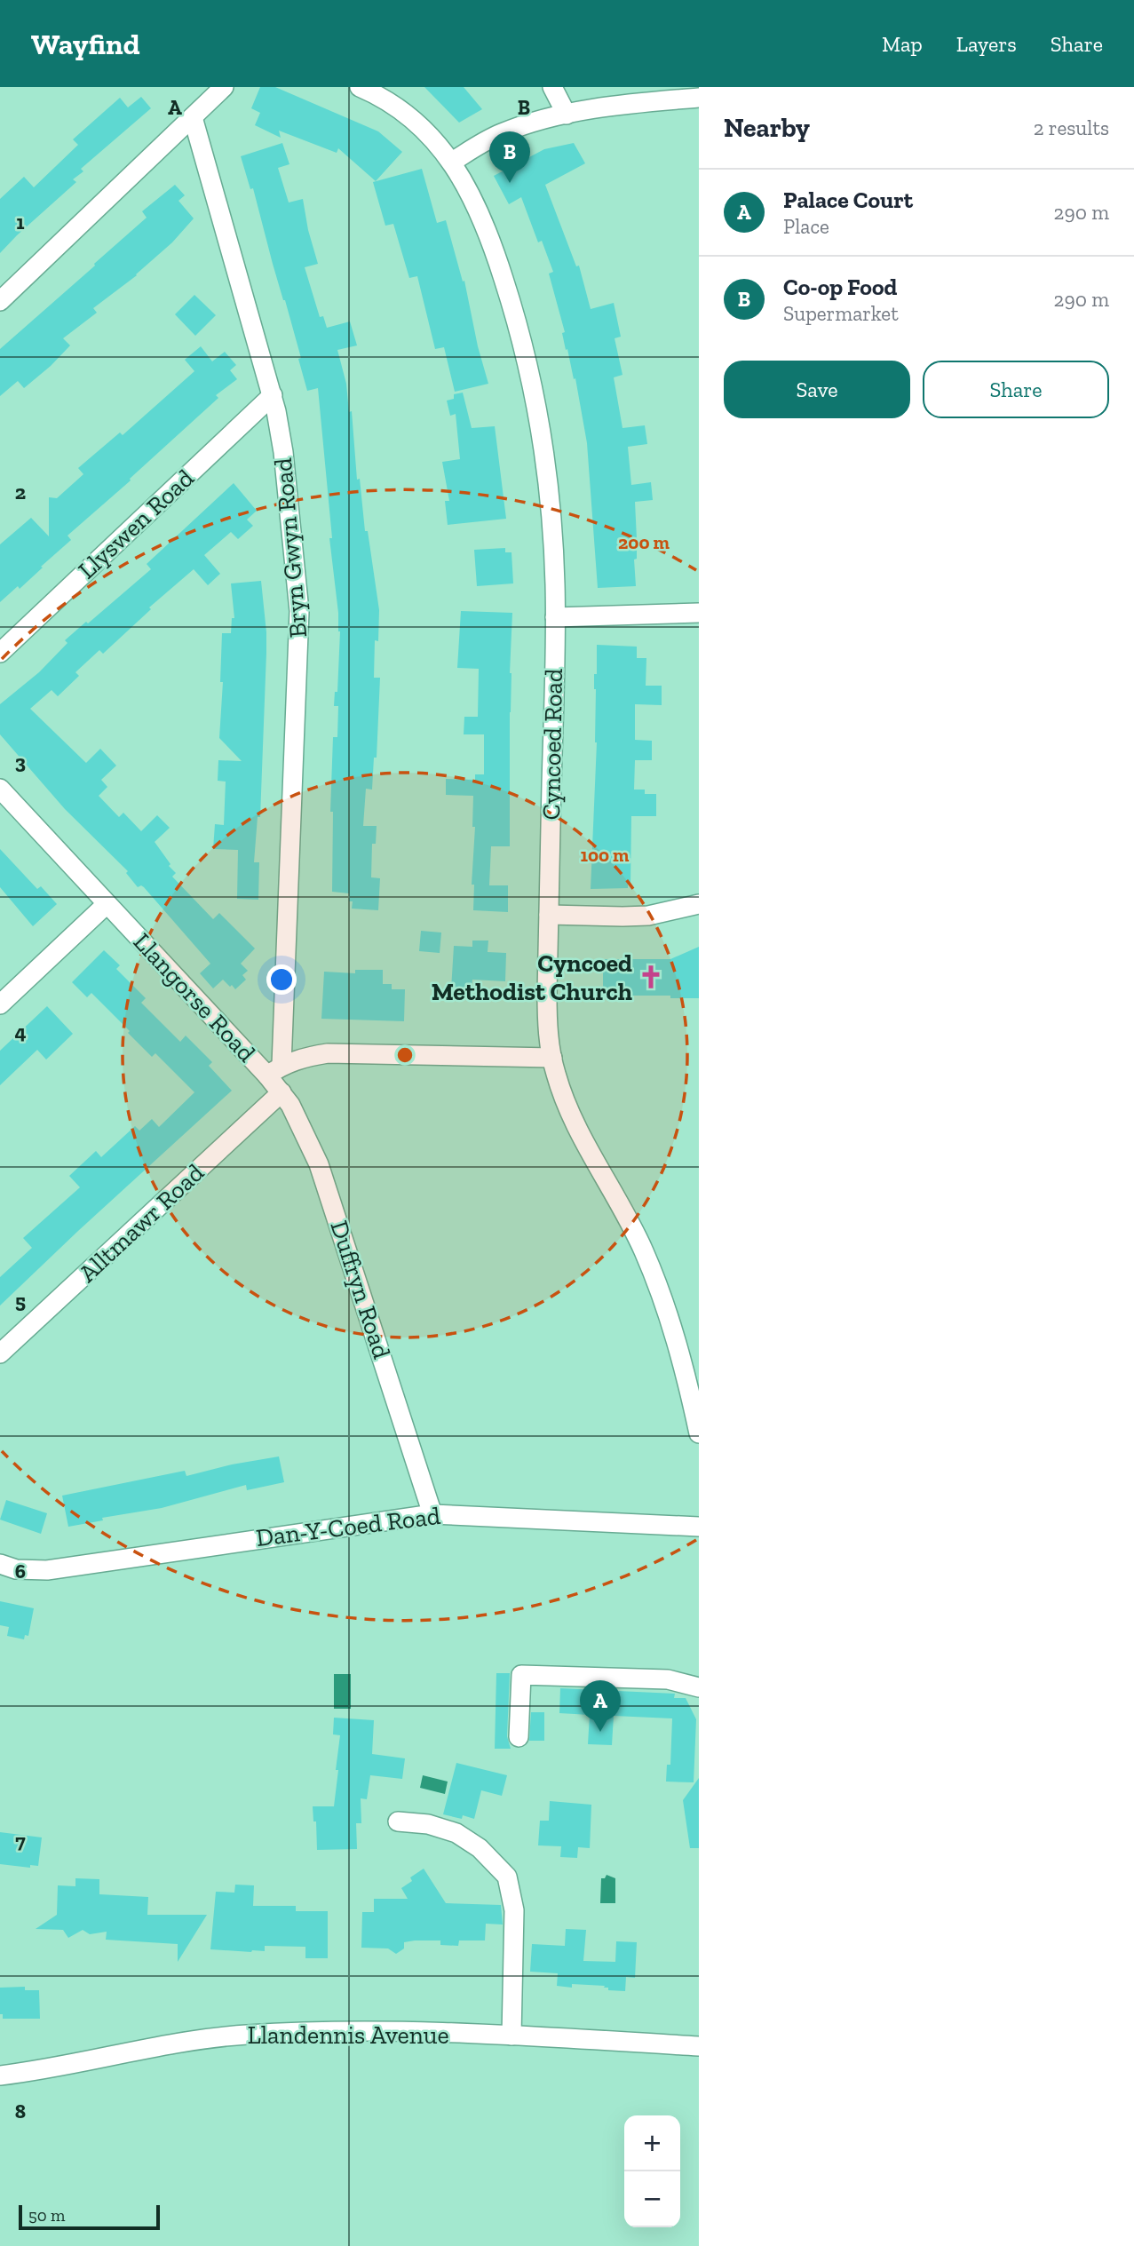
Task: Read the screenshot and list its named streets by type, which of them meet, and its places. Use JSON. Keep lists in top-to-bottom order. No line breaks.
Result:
{"streets":{"street":["Llyswen Road","Bryn Gwyn Road","Cyncoed Road","Llangorse Road","Alltmawr Road","Duffryn Road","Dan-Y-Coed Road","Llandennis Avenue"]},"crossings":[["Llyswen Road","Bryn Gwyn Road"],["Bryn Gwyn Road","Llangorse Road"],["Bryn Gwyn Road","Duffryn Road"],["Cyncoed Road","Llangorse Road"],["Llangorse Road","Duffryn Road"],["Alltmawr Road","Duffryn Road"],["Duffryn Road","Dan-Y-Coed Road"]],"places":{"church":["Cyncoed Methodist Church"]},"scale_bar":"50 m","page":{"header":"Wayfind","nav":["Map","Layers","Share"],"heading":["Nearby","2 results"],"pins":["B","A"],"list":[{"mark":"A","name":"Palace Court","note":"Place","value":"290 m"},{"mark":"B","name":"Co-op Food","note":"Supermarket","value":"290 m"}],"buttons":["Save","Share"],"map_buttons":["+","−"],"scale":"50 m"},"grid":{"columns":["A","B"],"rows":["1","2","3","4","5","6","7","8"]},"rings":["200 m","100 m"]}
